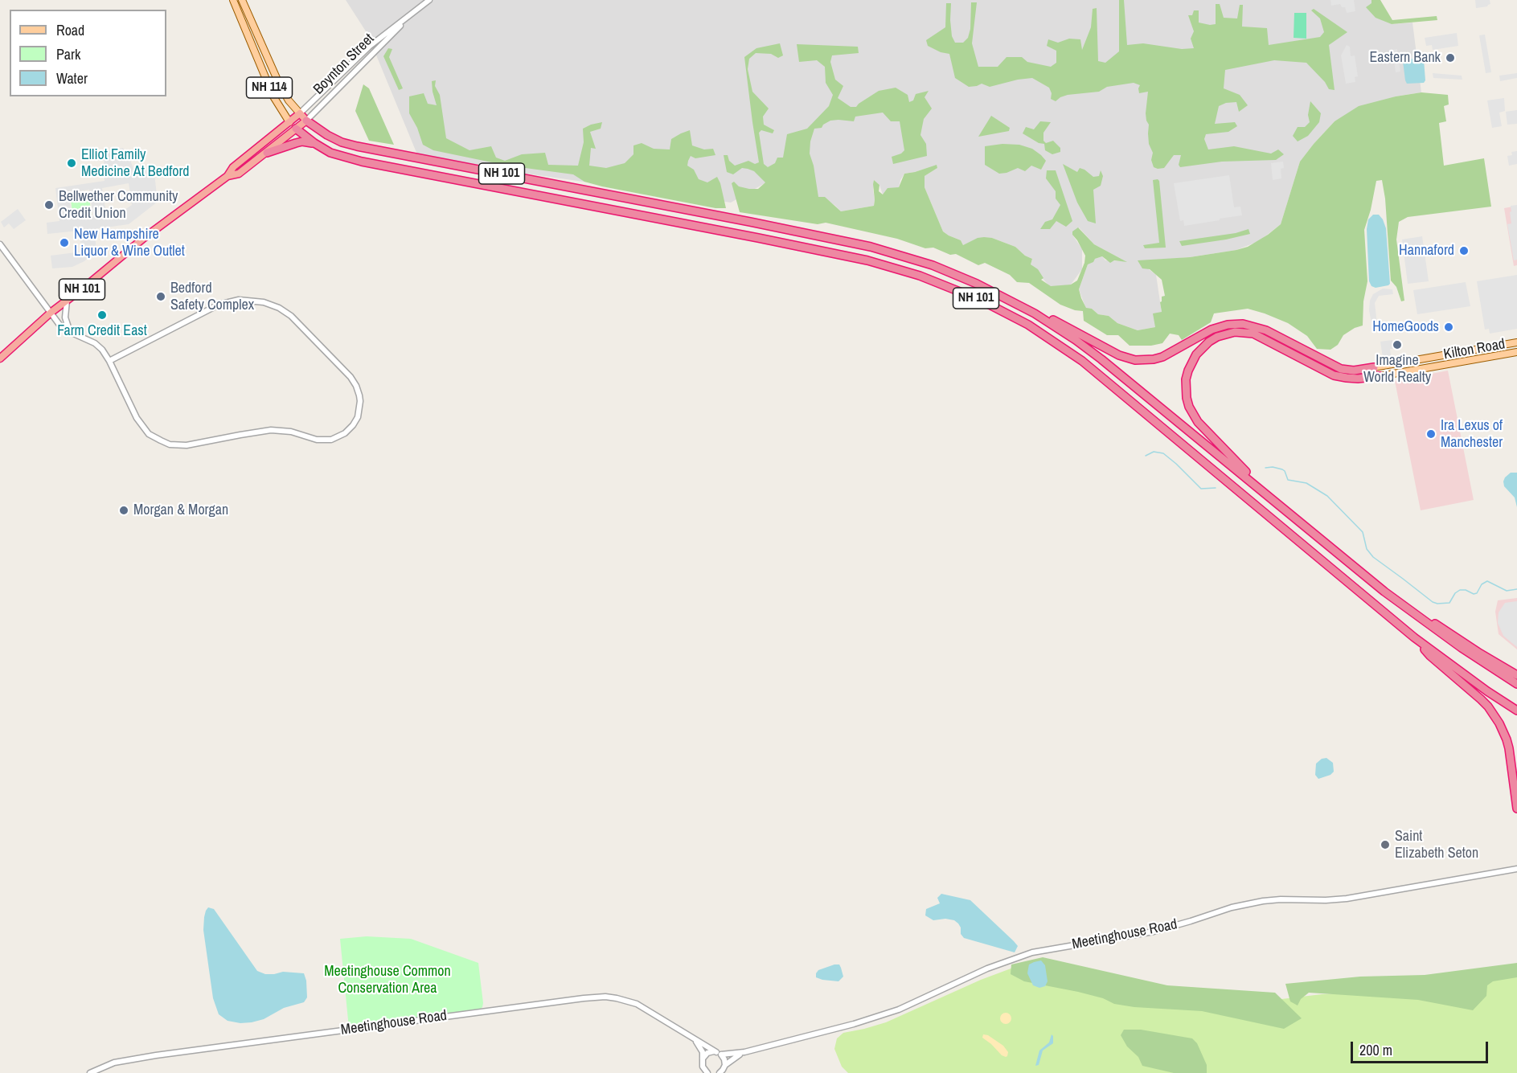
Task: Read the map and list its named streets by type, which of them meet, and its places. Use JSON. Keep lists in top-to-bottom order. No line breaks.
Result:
{"streets":{"highway":["Boynton Street","NH 101"],"main road":["NH 114","Kilton Road"],"street":["Meetinghouse Road"]},"crossings":[["Boynton Street","NH 114"],["Boynton Street","NH 101"],["NH 114","NH 101"]],"parks":["Meetinghouse Common Conservation Area"],"places":["Eastern Bank","Elliot Family Medicine At Bedford","Bellwether Community Credit Union","New Hampshire Liquor & Wine Outlet","Hannaford","Bedford Safety Complex","Farm Credit East","HomeGoods","Imagine World Realty","Ira Lexus of Manchester","Morgan & Morgan","Saint Elizabeth Seton"],"legend":["Road","Park","Water"],"scale_bar":"200 m"}
